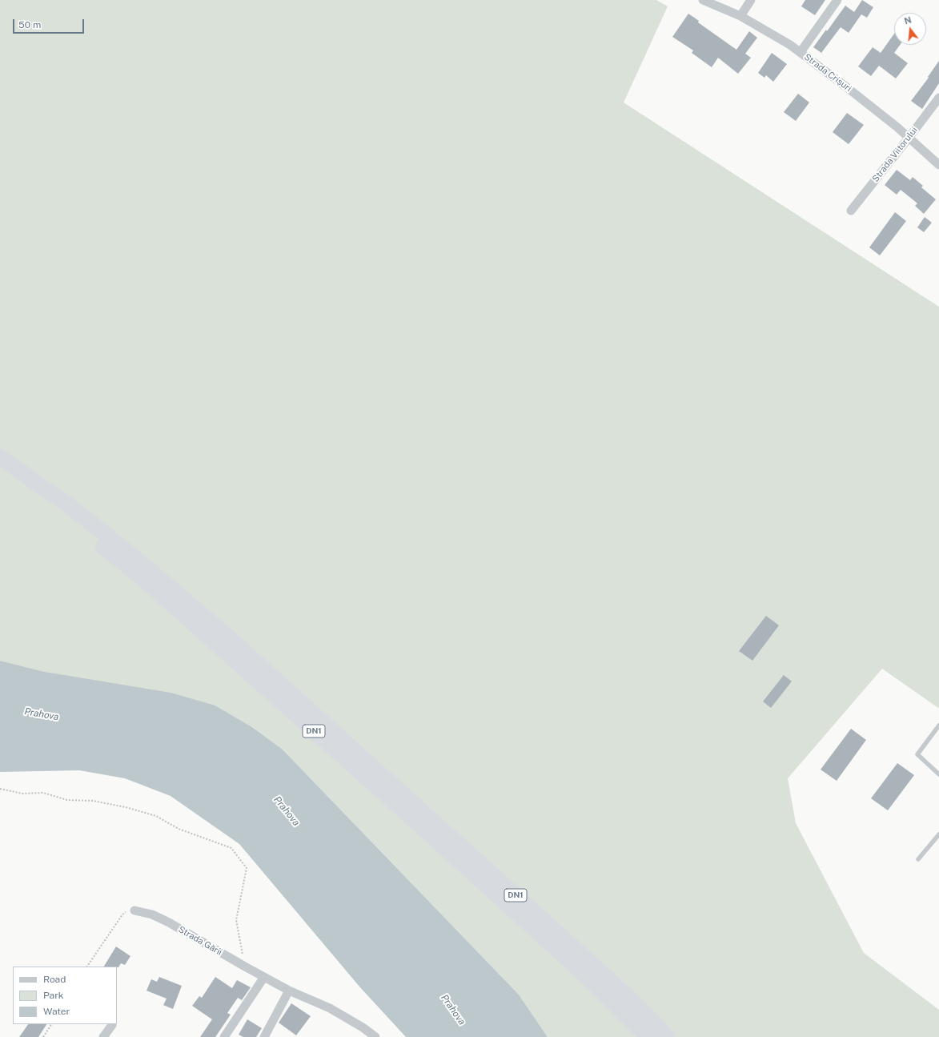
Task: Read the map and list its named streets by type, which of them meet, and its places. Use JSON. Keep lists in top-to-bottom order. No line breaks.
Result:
{"streets":{"highway":["DN1"],"street":["Strada Crișuri","Strada Viitorului","Strada Gării"]},"crossings":[["Strada Crișuri","Strada Viitorului"]],"water":["Prahova"],"legend":["Road","Park","Water"],"scale_bar":"50 m","north":"top"}
